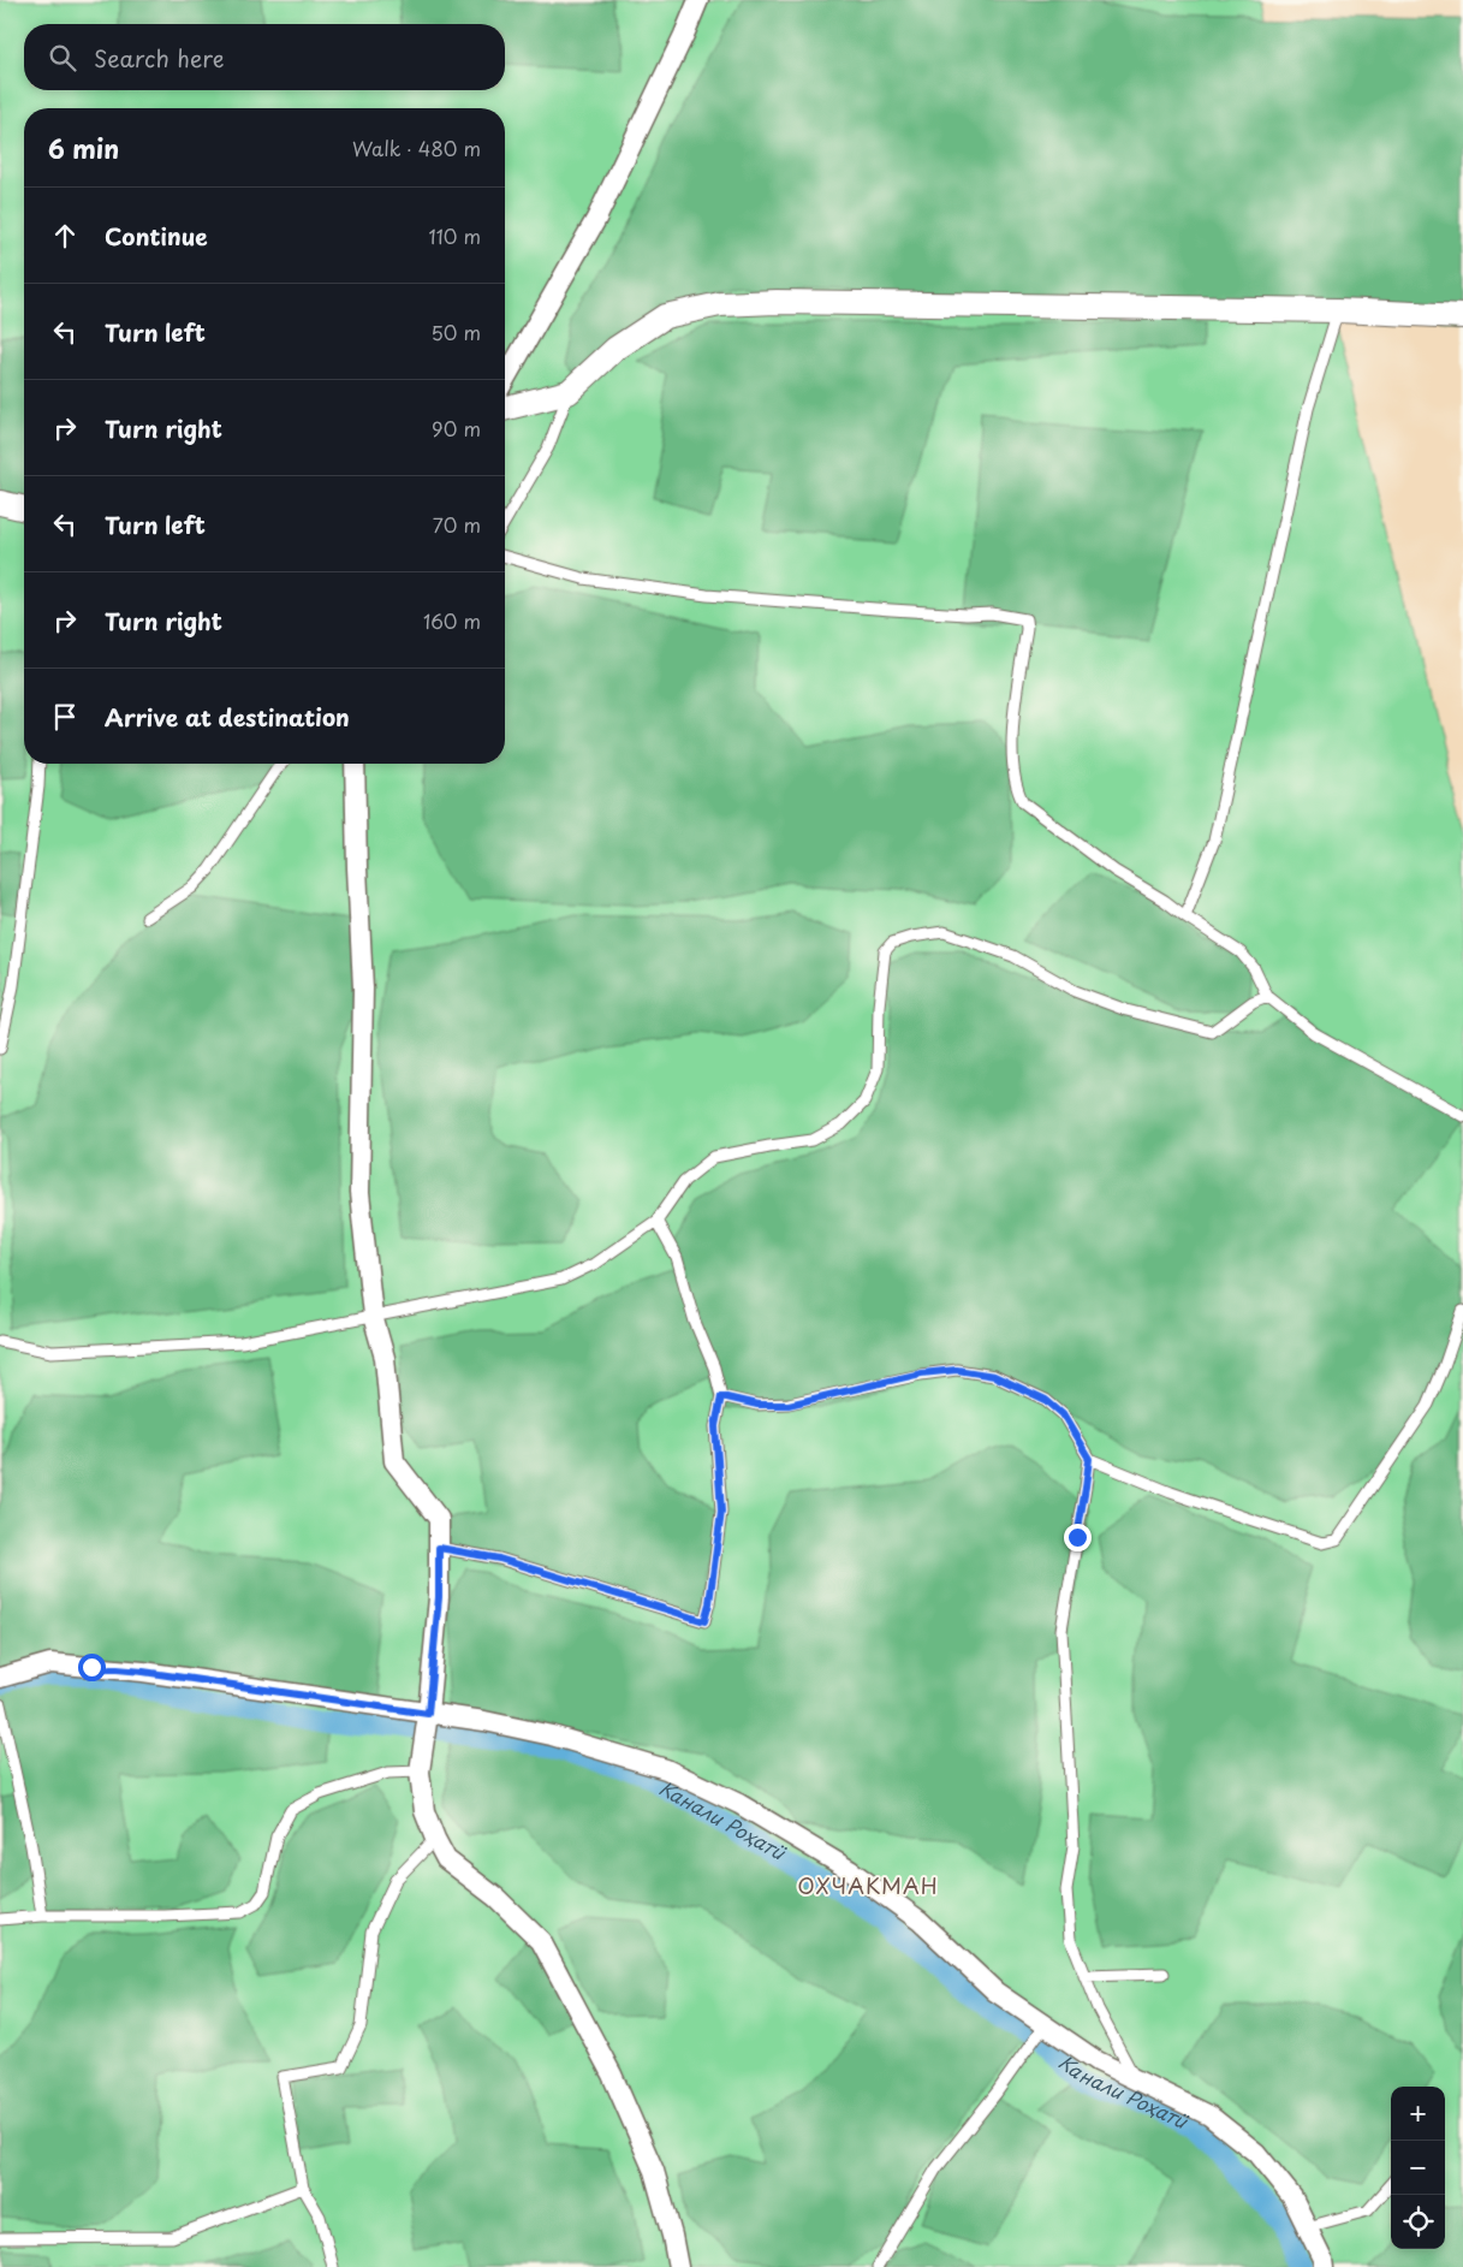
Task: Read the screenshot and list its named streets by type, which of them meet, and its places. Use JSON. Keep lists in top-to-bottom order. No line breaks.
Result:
{"districts":["ОХЧАКМАН"],"water":["Канали Роҳатӣ"],"page":{"search":"Search here","heading":["6 min","Walk · 480 m"],"list":[["Continue","110 m"],["Turn left","50 m"],["Turn right","90 m"],["Turn left","70 m"],["Turn right","160 m"],"Arrive at destination"],"map_buttons":["+","−"]}}
